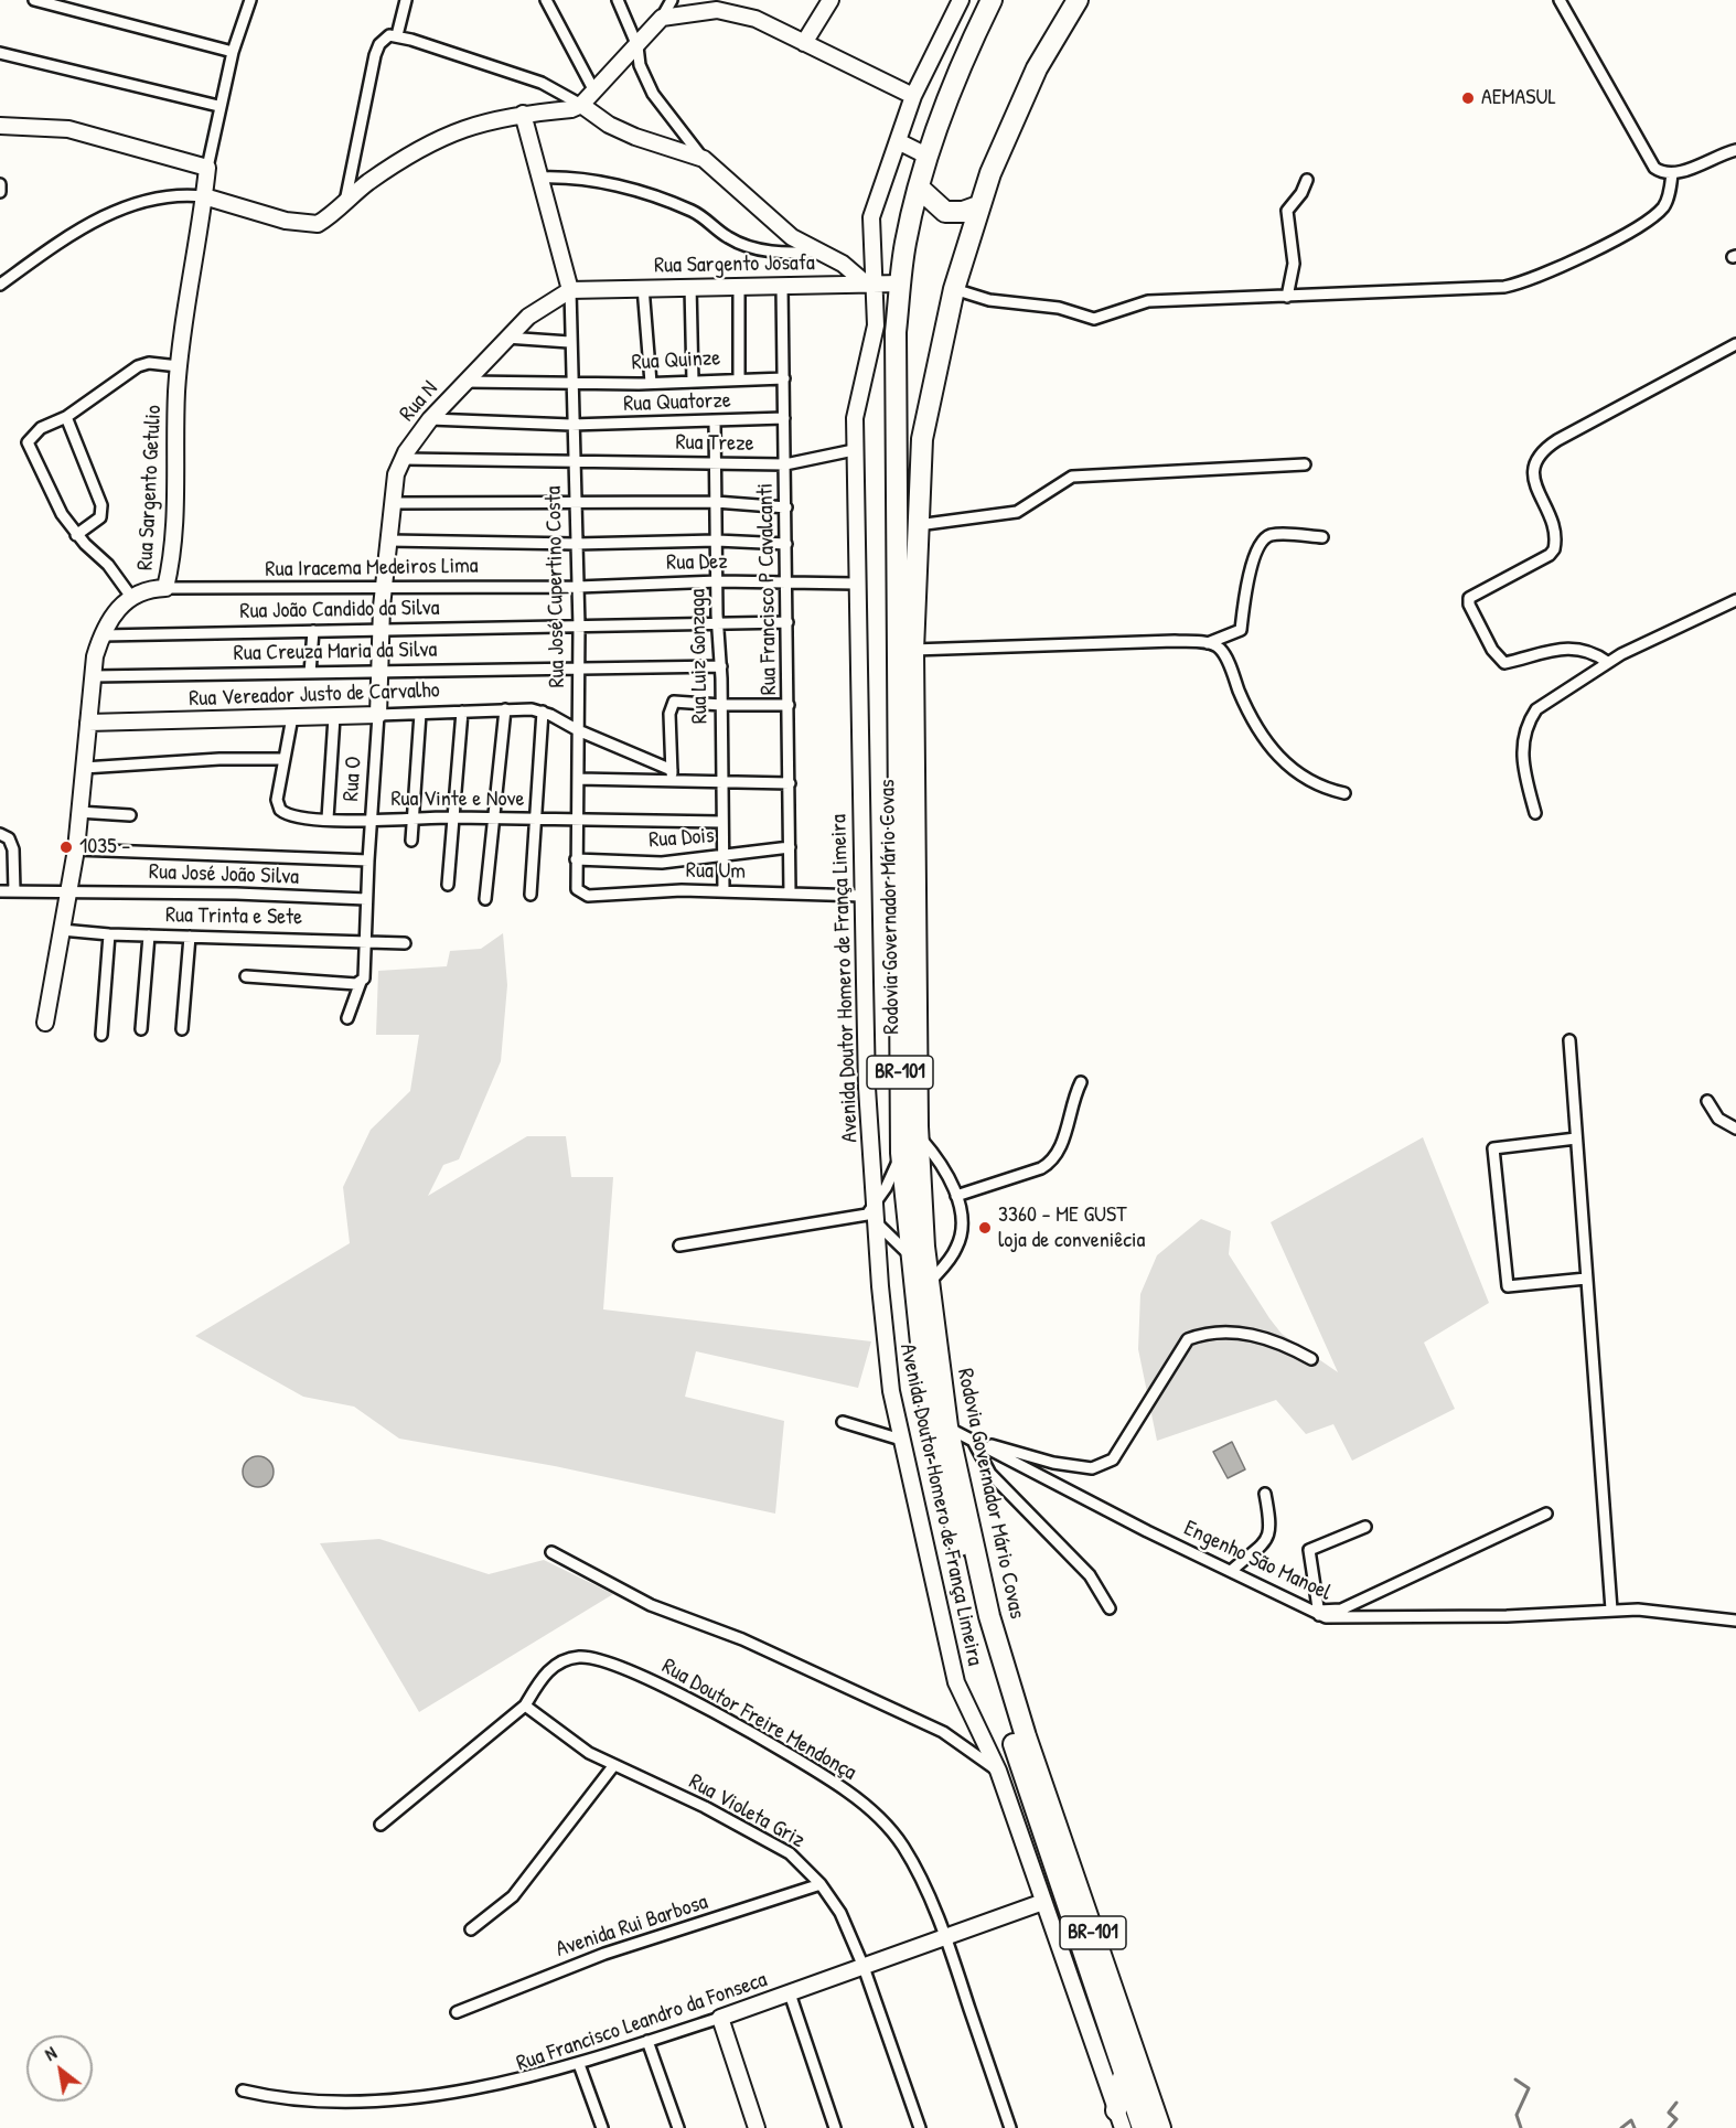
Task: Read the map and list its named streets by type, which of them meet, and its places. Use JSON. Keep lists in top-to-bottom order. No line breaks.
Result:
{"streets":{"highway":["Rodovia Governador Mário Covas","BR-101"],"street":["Rua Sargento Josafa","Rua Quinze","Rua N","Rua Quatorze","Rua Treze","Rua Sargento Getulio","Rua Dez","Rua Iracema Medeiros Lima","Rua José Cupertino Costa","Rua Francisco P Cavalcanti","Rua João Candido da Silva","Rua Creuza Maria da Silva","Rua Luiz Gonzaga","Rua Vereador Justo de Carvalho","Rua O","Rua Vinte e Nove","Rua Dois","Rua Um","Rua José João Silva","Rua Trinta e Sete","Avenida Doutor Homero de França Limeira","Engenho São Manoel","Rua Doutor Freire Mendonça","Rua Violeta Griz","Avenida Rui Barbosa","Rua Francisco Leandro da Fonseca"]},"crossings":[["Rua Sargento Josafa","Rua N"],["Rua Sargento Josafa","Rua José Cupertino Costa"],["Rua Sargento Josafa","Rua Francisco P Cavalcanti"],["Rua Sargento Josafa","Rodovia Governador Mário Covas"],["Rua Sargento Josafa","Avenida Doutor Homero de França Limeira"],["Rua Quinze","Rua N"],["Rua Quinze","Rua José Cupertino Costa"],["Rua Quinze","Rua Francisco P Cavalcanti"],["Rua N","Rua Quatorze"],["Rua N","Rua Treze"],["Rua N","Rua Iracema Medeiros Lima"],["Rua N","Rua José Cupertino Costa"],["Rua N","Rua O"],["Rua Quatorze","Rua José Cupertino Costa"],["Rua Quatorze","Rua Francisco P Cavalcanti"],["Rua Quatorze","Rua Luiz Gonzaga"],["Rua Treze","Rua José Cupertino Costa"],["Rua Treze","Rua Francisco P Cavalcanti"],["Rua Treze","Rua Luiz Gonzaga"],["Rua Treze","Avenida Doutor Homero de França Limeira"],["Rua Sargento Getulio","Rua Iracema Medeiros Lima"],["Rua Sargento Getulio","Rua João Candido da Silva"],["Rua Sargento Getulio","Rua Creuza Maria da Silva"],["Rua Sargento Getulio","Rua Vereador Justo de Carvalho"],["Rua Sargento Getulio","Rua José João Silva"],["Rua Sargento Getulio","Rua Trinta e Sete"],["Rua Dez","Rua Iracema Medeiros Lima"],["Rua Dez","Rua José Cupertino Costa"],["Rua Dez","Rua Francisco P Cavalcanti"],["Rua Dez","Rua Luiz Gonzaga"],["Rua Dez","Avenida Doutor Homero de França Limeira"],["Rua Iracema Medeiros Lima","Rua José Cupertino Costa"],["Rua Iracema Medeiros Lima","Rua O"],["Rua José Cupertino Costa","Rua João Candido da Silva"],["Rua José Cupertino Costa","Rua Creuza Maria da Silva"],["Rua José Cupertino Costa","Rua Vinte e Nove"],["Rua José Cupertino Costa","Rua Dois"],["Rua José Cupertino Costa","Rua Um"],["Rua Francisco P Cavalcanti","Rua João Candido da Silva"],["Rua Francisco P Cavalcanti","Rua Dois"],["Rua Francisco P Cavalcanti","Rua Um"],["Rua João Candido da Silva","Rua Luiz Gonzaga"],["Rua João Candido da Silva","Rua O"],["Rua Creuza Maria da Silva","Rua Luiz Gonzaga"],["Rua Creuza Maria da Silva","Rua O"],["Rua Luiz Gonzaga","Rua Vinte e Nove"],["Rua Luiz Gonzaga","Rua Dois"],["Rua Luiz Gonzaga","Rua Um"],["Rua Vereador Justo de Carvalho","Rua O"],["Rua O","Rua Vinte e Nove"],["Rua O","Rua José João Silva"],["Rua O","Rua Trinta e Sete"],["Rua Um","Avenida Doutor Homero de França Limeira"],["Rodovia Governador Mário Covas","Engenho São Manoel"],["Avenida Doutor Homero de França Limeira","Rua Francisco Leandro da Fonseca"],["Rua Doutor Freire Mendonça","Rua Violeta Griz"],["Rua Doutor Freire Mendonça","Rua Francisco Leandro da Fonseca"],["Rua Violeta Griz","Avenida Rui Barbosa"],["Rua Violeta Griz","Rua Francisco Leandro da Fonseca"]],"places":["AEMASUL","1035 -","3360 - ME GUST loja de conveniêcia"],"north":"top left"}
